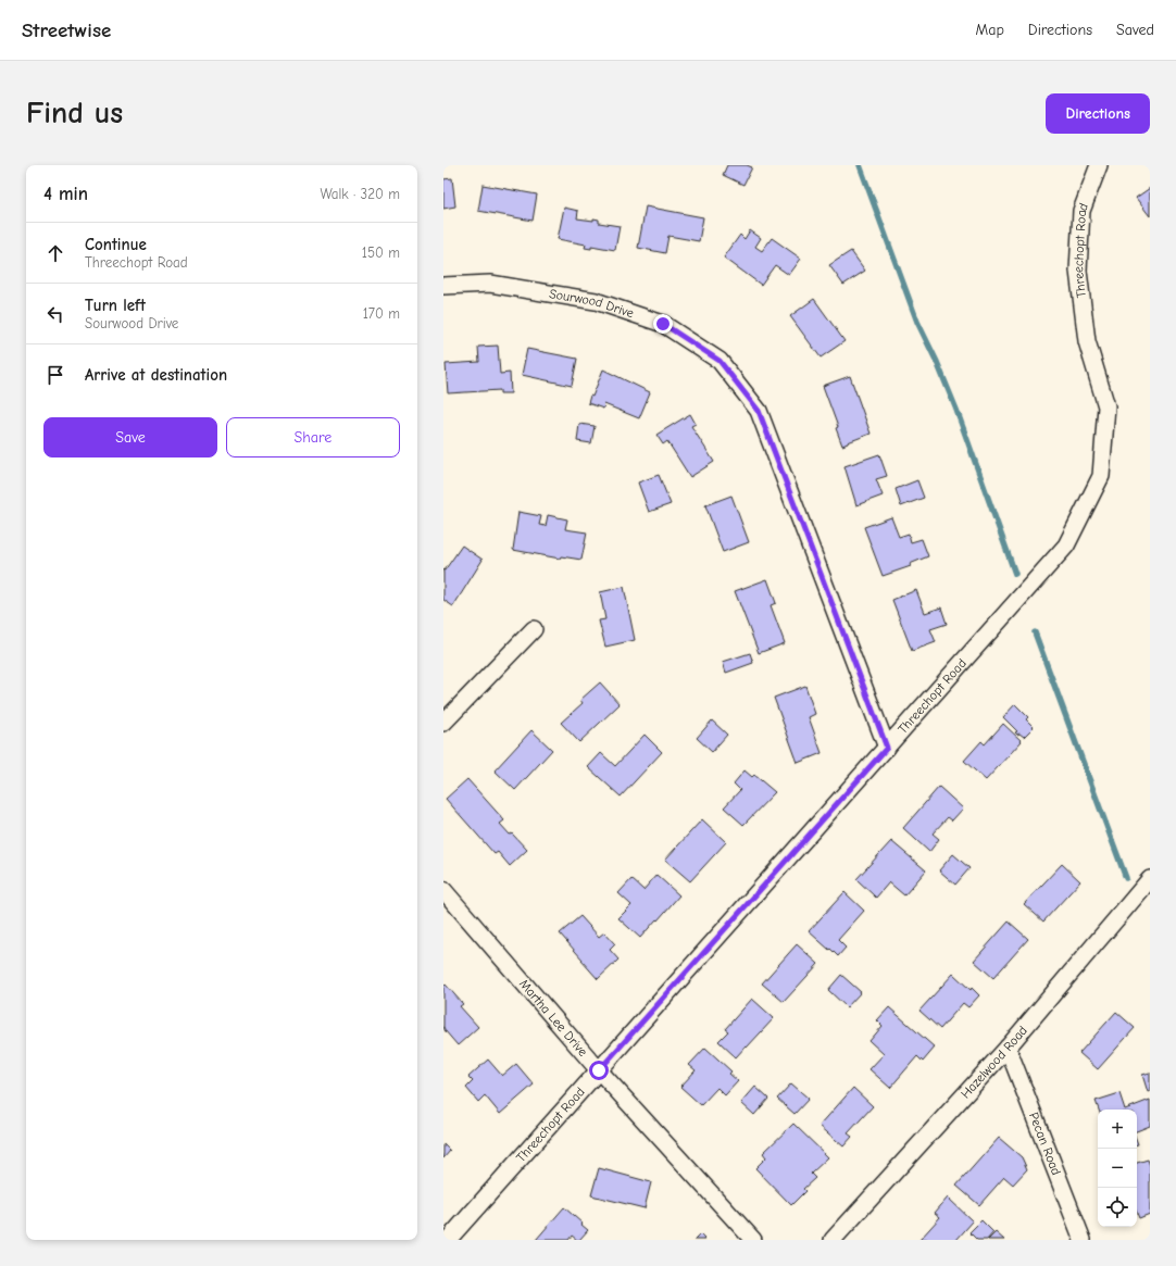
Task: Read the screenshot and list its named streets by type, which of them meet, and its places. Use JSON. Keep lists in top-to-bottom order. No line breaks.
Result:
{"streets":{"street":["Threechopt Road","Sourwood Drive","Martha Lee Drive","Hazelwood Road","Pecan Road"]},"crossings":[["Threechopt Road","Sourwood Drive"],["Threechopt Road","Martha Lee Drive"],["Hazelwood Road","Pecan Road"]],"page":{"header":"Streetwise","nav":["Map","Directions","Saved"],"buttons":["Directions",["Save","Share"]],"title":"Find us","heading":["4 min","Walk · 320 m"],"list":[["Continue","Threechopt Road","150 m"],["Turn left","Sourwood Drive","170 m"],"Arrive at destination"],"map_buttons":["+","−"]}}
